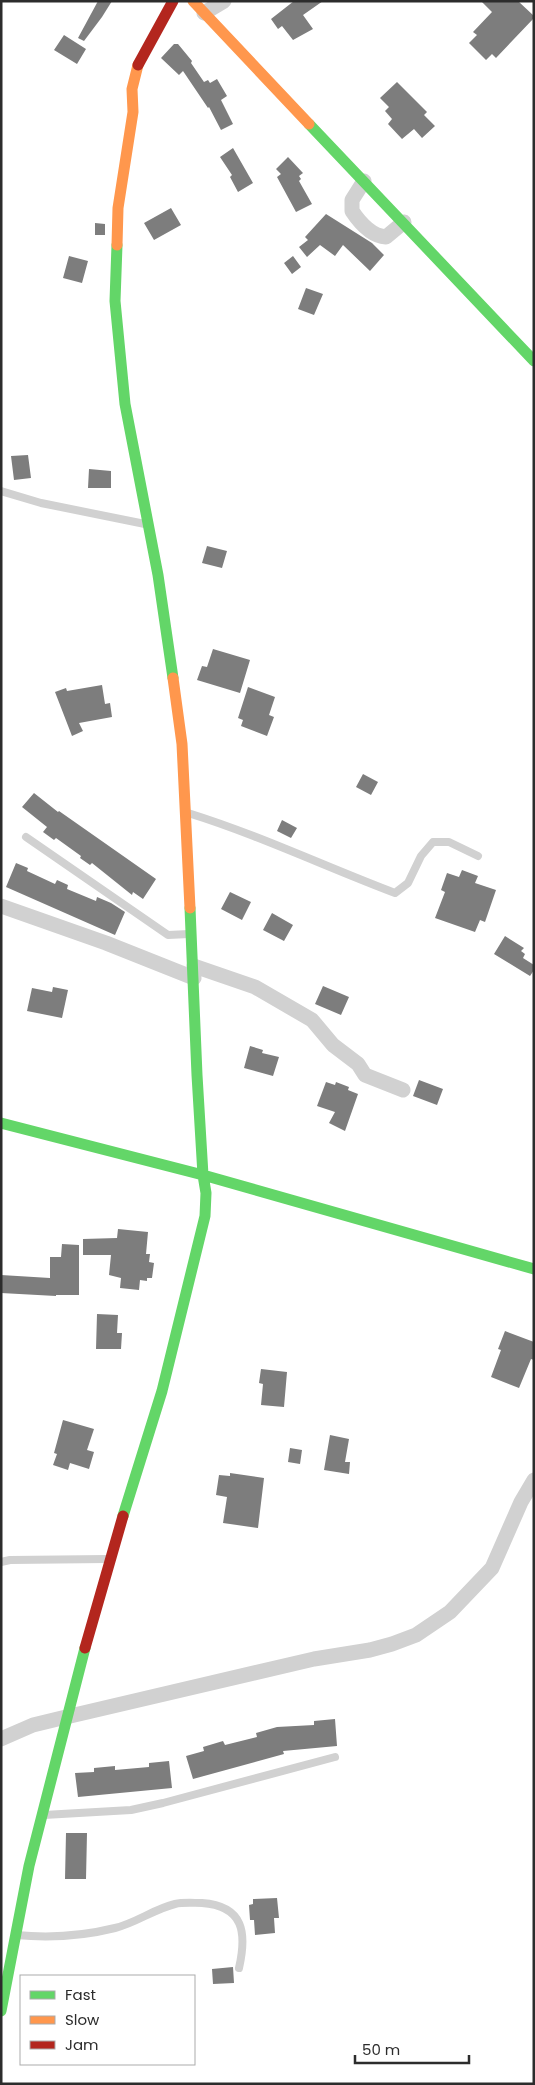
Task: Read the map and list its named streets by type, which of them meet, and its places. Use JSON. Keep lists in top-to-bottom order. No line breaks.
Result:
{"legend":["Fast","Slow","Jam"],"scale_bar":"50 m"}
